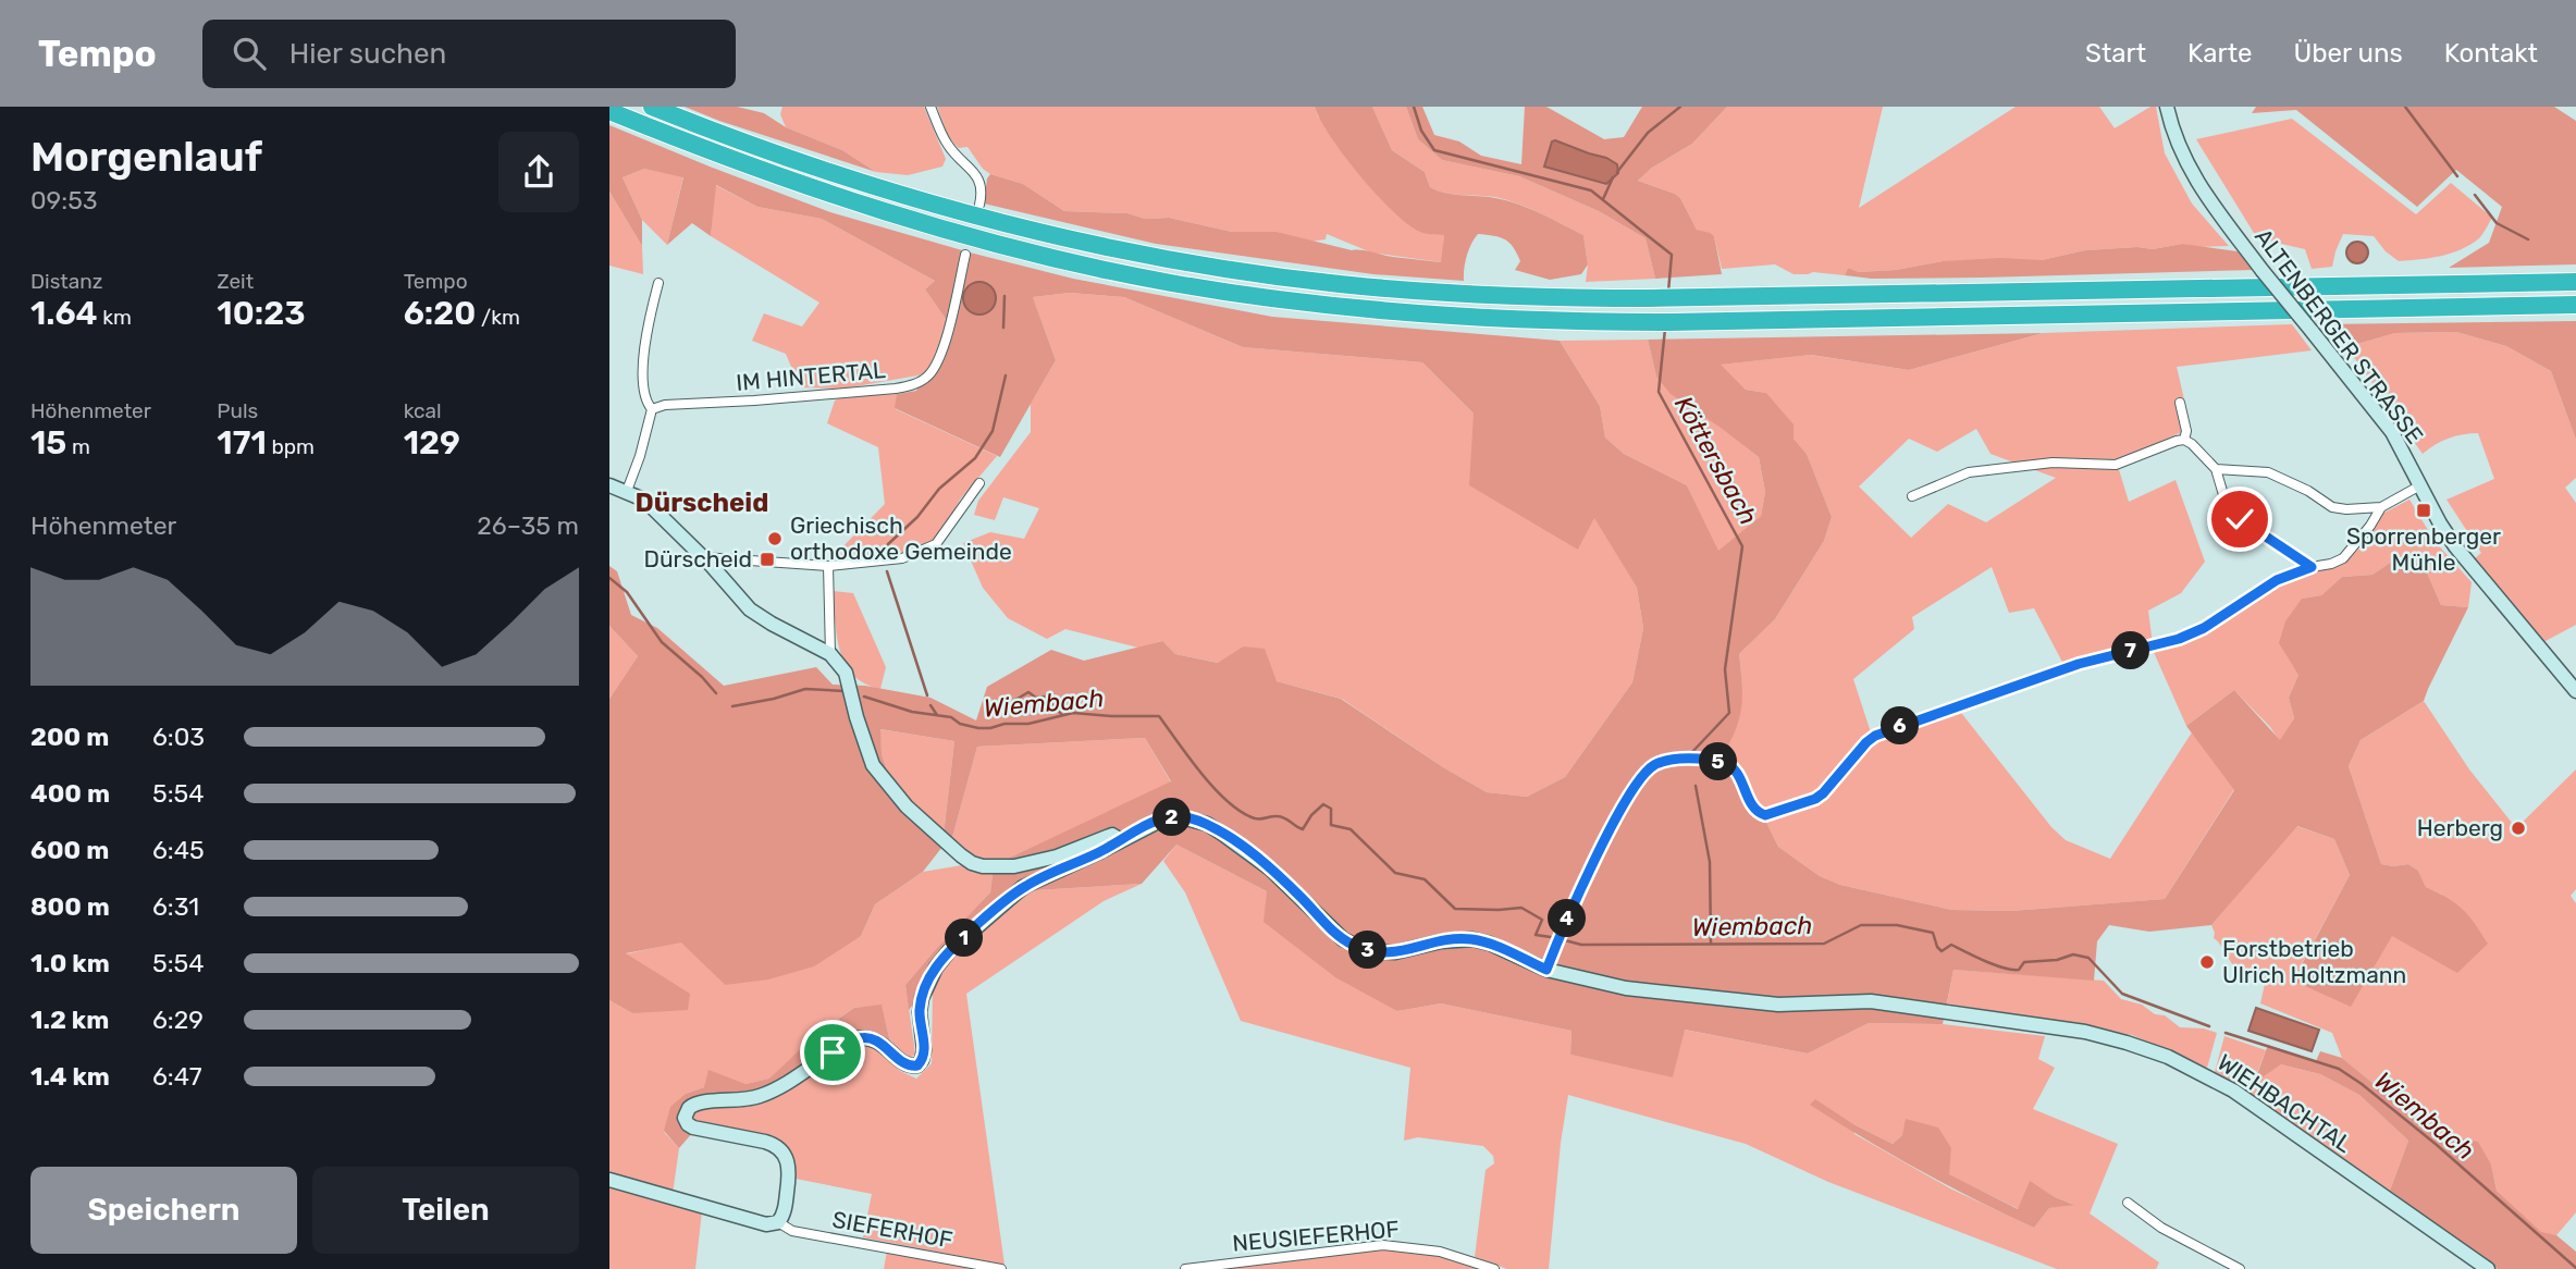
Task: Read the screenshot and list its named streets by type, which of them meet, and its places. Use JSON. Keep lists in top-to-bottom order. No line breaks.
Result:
{"streets":{"main road":["ALTENBERGER STRASSE","WIEHBACHTAL"],"street":["IM HINTERTAL","SIEFERHOF","NEUSIEFERHOF"]},"crossings":[["WIEHBACHTAL","SIEFERHOF"]],"districts":["Dürscheid"],"water":["Köttersbach","Wiembach"],"places":{"transit":["Sporrenberger Mühle","Dürscheid"],"other":["Griechisch orthodoxe Gemeinde","Herberg","Forstbetrieb Ulrich Holtzmann"]},"page":{"header":"Tempo","search":"Hier suchen","nav":["Start","Karte","Über uns","Kontakt"],"heading":["Morgenlauf","09:53"],"stats":[["Distanz","1.64 km"],["Zeit","10:23"],["Tempo","6:20 /km"],["Höhenmeter","15 m"],["Puls","171 bpm"],["kcal","129"]],"chart":["Höhenmeter","26–35 m"],"pins":["7","6","5","2","4","1","3"],"list":[{"name":"200 m","note":"6:03"},{"name":"400 m","note":"5:54"},{"name":"600 m","note":"6:45"},{"name":"800 m","note":"6:31"},{"name":"1.0 km","note":"5:54"},{"name":"1.2 km","note":"6:29"},{"name":"1.4 km","note":"6:47"}],"buttons":["Speichern","Teilen"]}}
